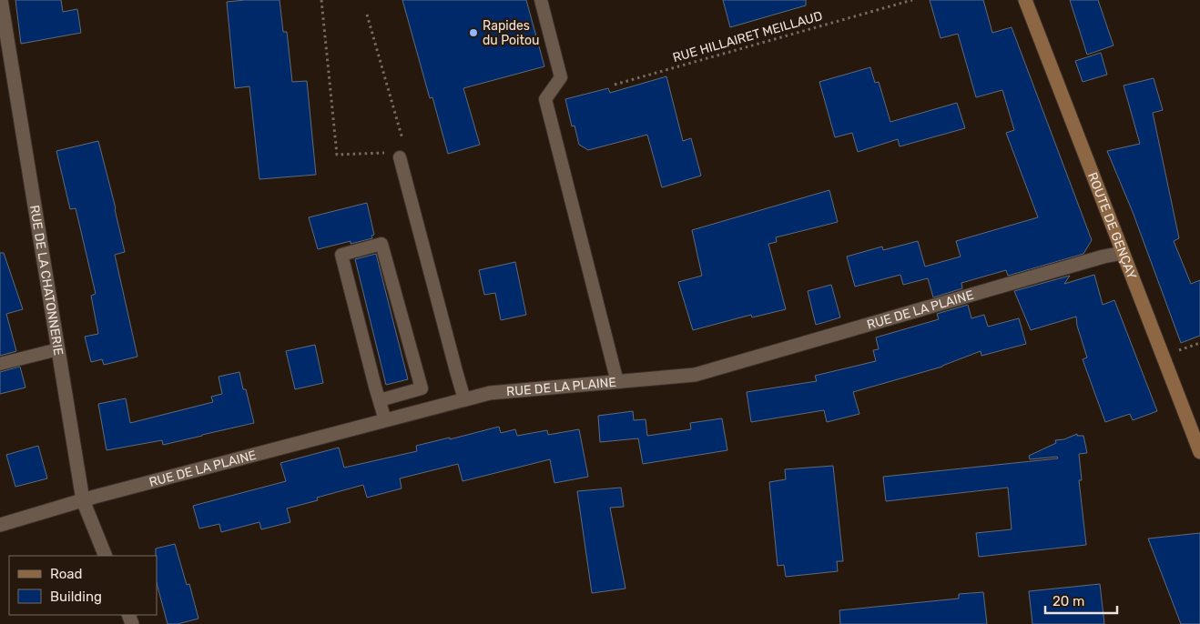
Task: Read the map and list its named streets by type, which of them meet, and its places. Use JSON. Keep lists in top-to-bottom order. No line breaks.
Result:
{"streets":{"main road":["ROUTE DE GENÇAY"],"street":["RUE DE LA CHATONNERIE","RUE DE LA PLAINE"],"path":["RUE HILLAIRET MEILLAUD"]},"crossings":[["ROUTE DE GENÇAY","RUE DE LA PLAINE"],["RUE DE LA CHATONNERIE","RUE DE LA PLAINE"]],"places":["Rapides du Poitou"],"legend":["Road","Building"],"scale_bar":"20 m"}
